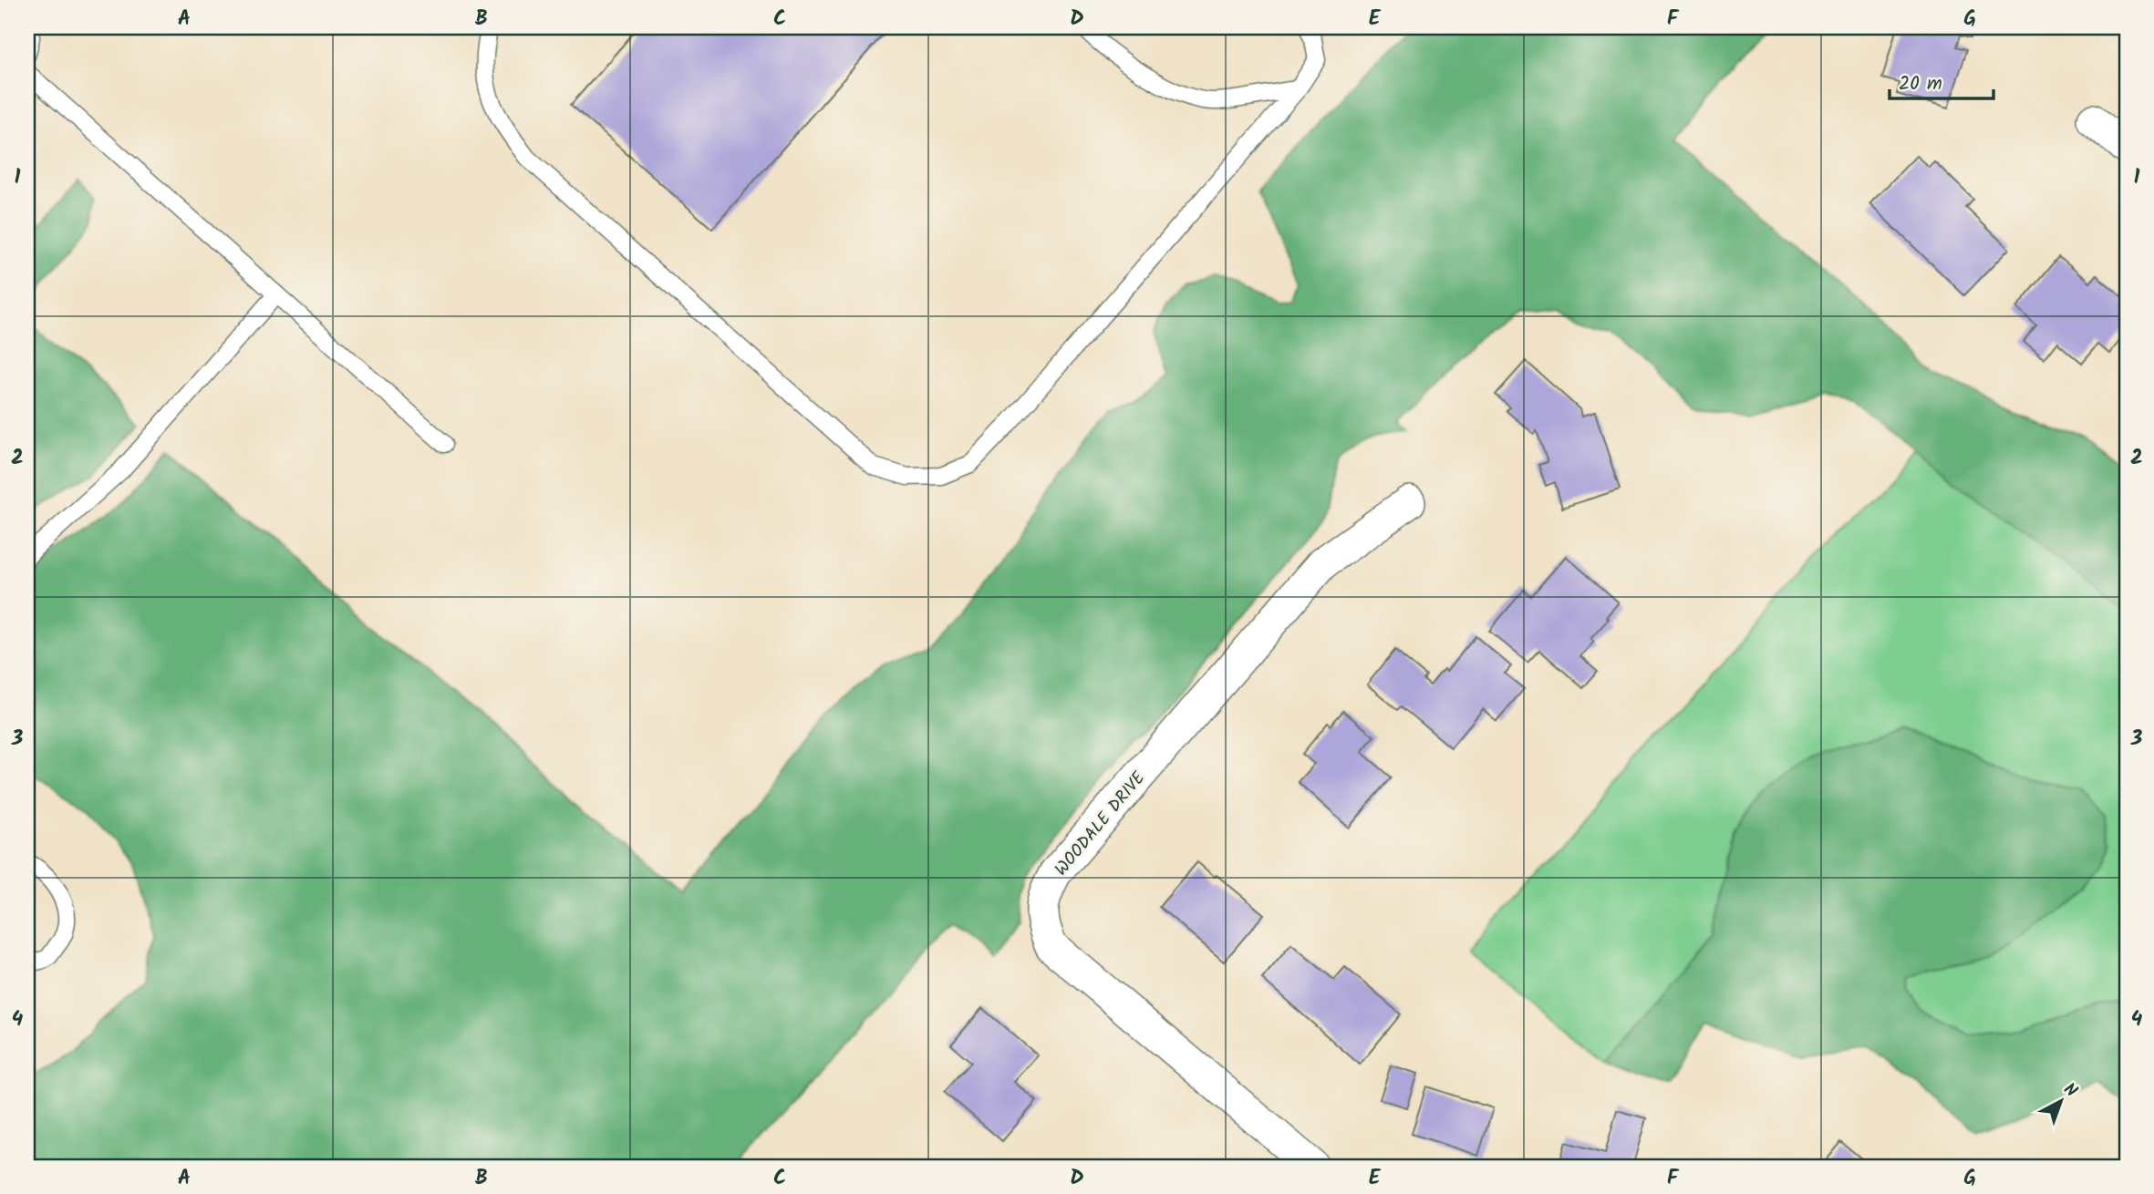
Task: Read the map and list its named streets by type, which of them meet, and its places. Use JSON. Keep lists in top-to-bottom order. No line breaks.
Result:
{"streets":{"street":["WOODALE DRIVE"]},"scale_bar":"20 m","north":"top right","grid":{"columns":["A","B","C","D","E","F","G"],"rows":["1","2","3","4"]}}
